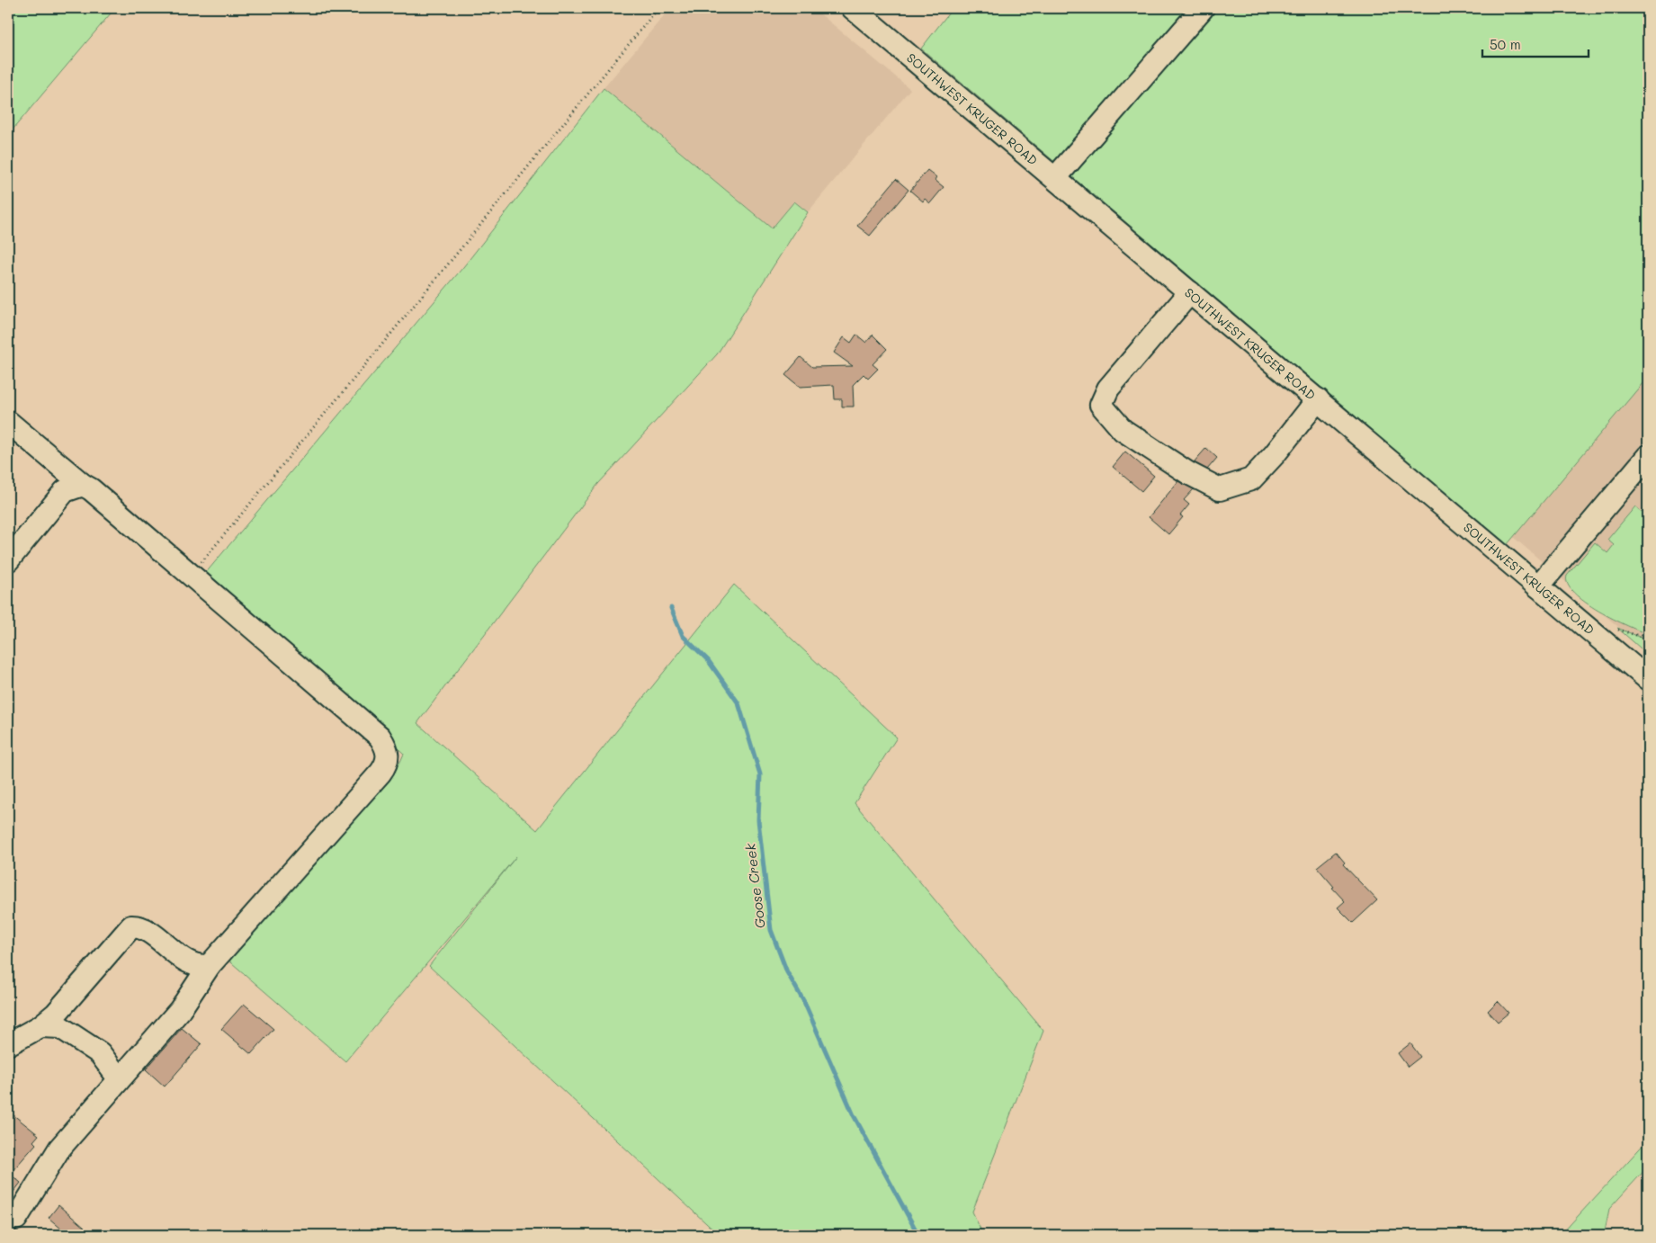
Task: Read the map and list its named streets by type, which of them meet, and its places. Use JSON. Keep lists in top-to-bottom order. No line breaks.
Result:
{"streets":{"street":["SOUTHWEST KRUGER ROAD"]},"water":["Goose Creek"],"scale_bar":"50 m"}
